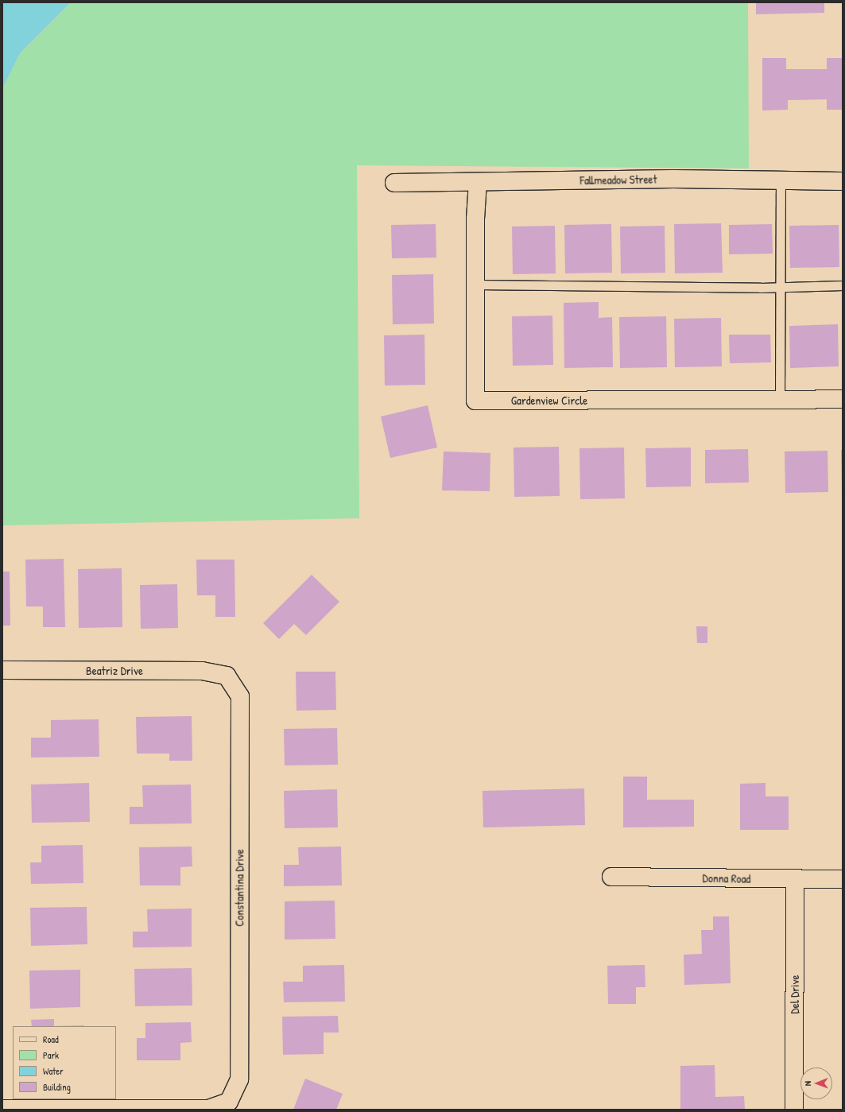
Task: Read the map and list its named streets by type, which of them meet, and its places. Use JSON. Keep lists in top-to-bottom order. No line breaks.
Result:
{"streets":{"street":["Fallmeadow Street","Gardenview Circle","Beatriz Drive","Donna Road","Constantina Drive","Del Drive"]},"crossings":[["Fallmeadow Street","Gardenview Circle"],["Beatriz Drive","Constantina Drive"],["Donna Road","Del Drive"]],"legend":["Road","Park","Water","Building"],"north":"left"}
